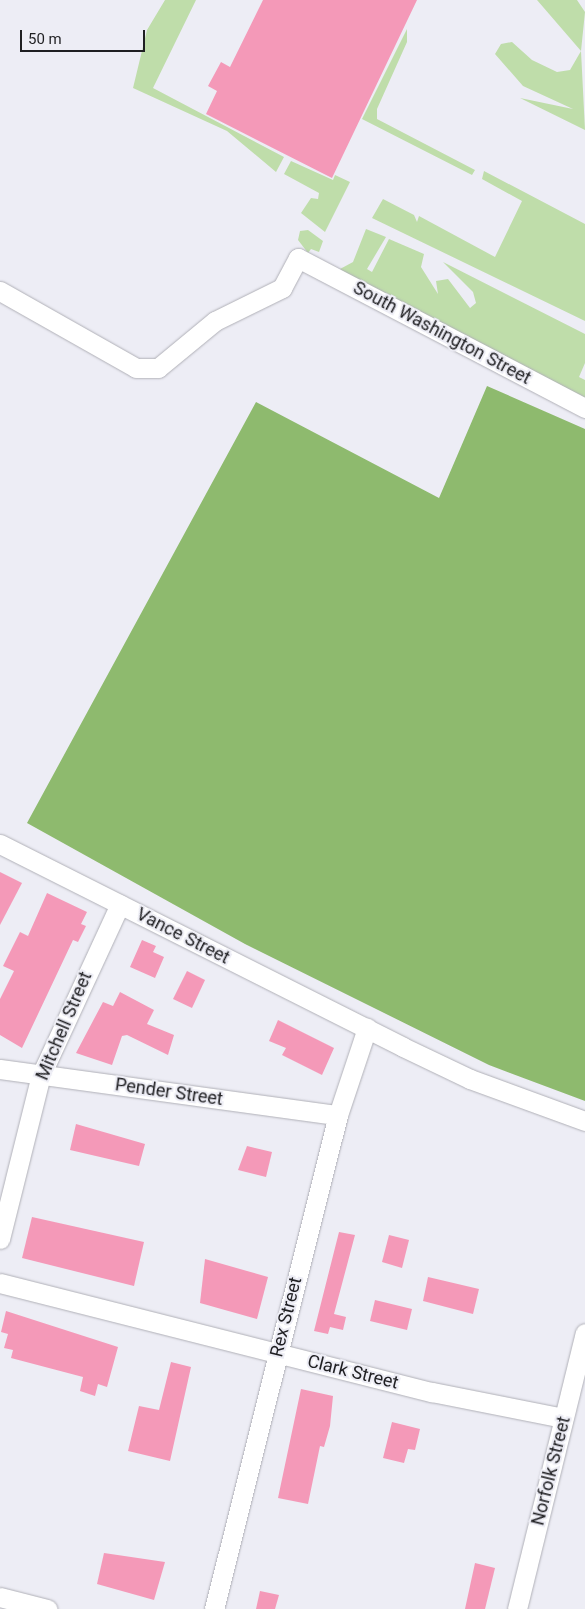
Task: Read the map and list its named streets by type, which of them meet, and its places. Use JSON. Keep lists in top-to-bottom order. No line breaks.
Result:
{"streets":{"street":["South Washington Street","Vance Street","Mitchell Street","Pender Street","Rex Street","Clark Street","Norfolk Street"]},"crossings":[["Vance Street","Mitchell Street"],["Vance Street","Rex Street"],["Mitchell Street","Pender Street"],["Pender Street","Rex Street"],["Rex Street","Clark Street"],["Clark Street","Norfolk Street"]],"scale_bar":"50 m"}
